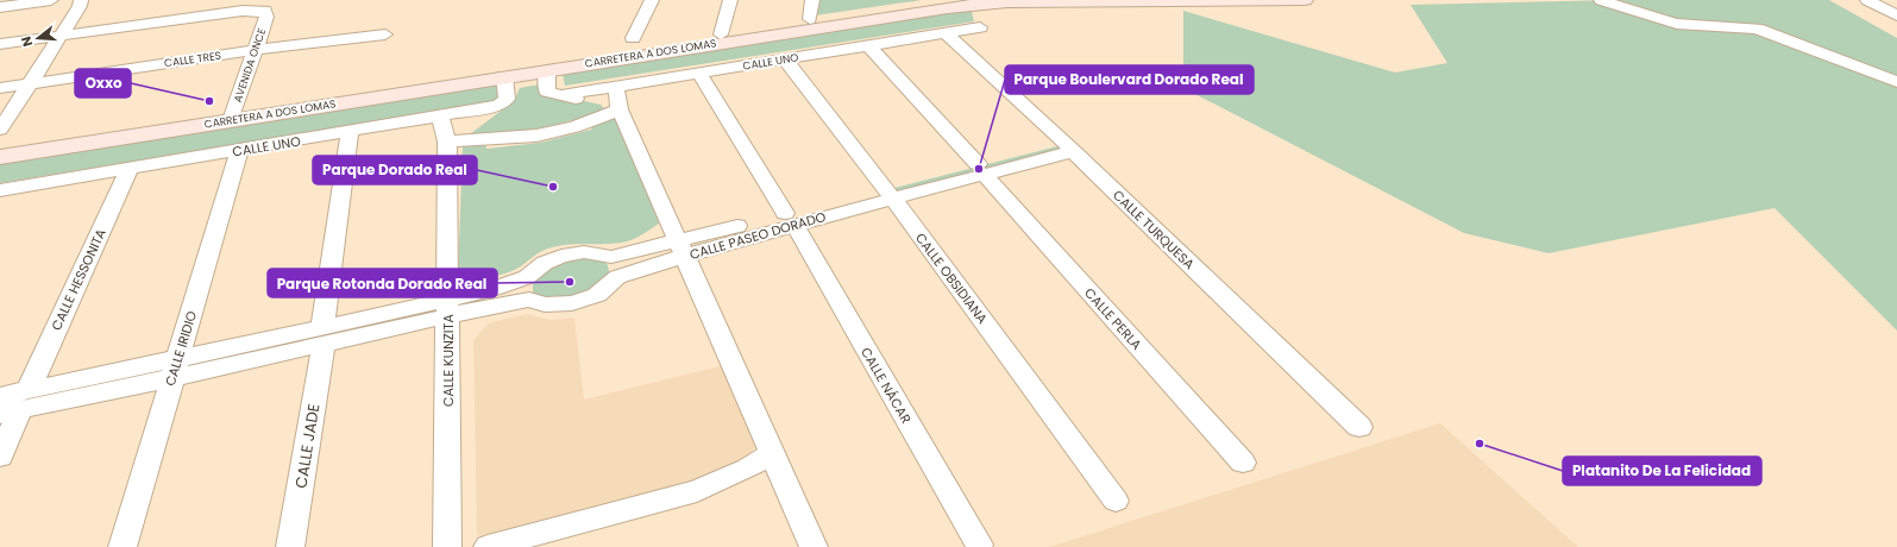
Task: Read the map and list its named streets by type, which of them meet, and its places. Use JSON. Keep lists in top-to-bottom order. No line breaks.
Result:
{"streets":{"main road":["CARRETERA A DOS LOMAS"],"street":["CALLE TRES","CALLE UNO","AVENIDA ONCE","CALLE TURQUESA","CALLE PASEO DORADO","CALLE OBSIDIANA","CALLE HESSONITA","CALLE PERLA","CALLE IRIDIO","CALLE KUNZITA","CALLE NÁCAR","CALLE JADE"]},"crossings":[["CARRETERA A DOS LOMAS","AVENIDA ONCE"],["CALLE TRES","AVENIDA ONCE"],["CALLE UNO","CALLE TURQUESA"],["CALLE UNO","CALLE OBSIDIANA"],["CALLE UNO","CALLE HESSONITA"],["CALLE UNO","CALLE PERLA"],["CALLE UNO","CALLE IRIDIO"],["CALLE UNO","CALLE KUNZITA"],["CALLE UNO","CALLE NÁCAR"],["CALLE UNO","CALLE JADE"],["CALLE TURQUESA","CALLE PASEO DORADO"],["CALLE PASEO DORADO","CALLE OBSIDIANA"],["CALLE PASEO DORADO","CALLE PERLA"],["CALLE PASEO DORADO","CALLE KUNZITA"],["CALLE PASEO DORADO","CALLE NÁCAR"]],"places":["Oxxo","Parque Boulervard Dorado Real","Parque Dorado Real","Parque Rotonda Dorado Real","Platanito De La Felicidad"],"north":"left"}
